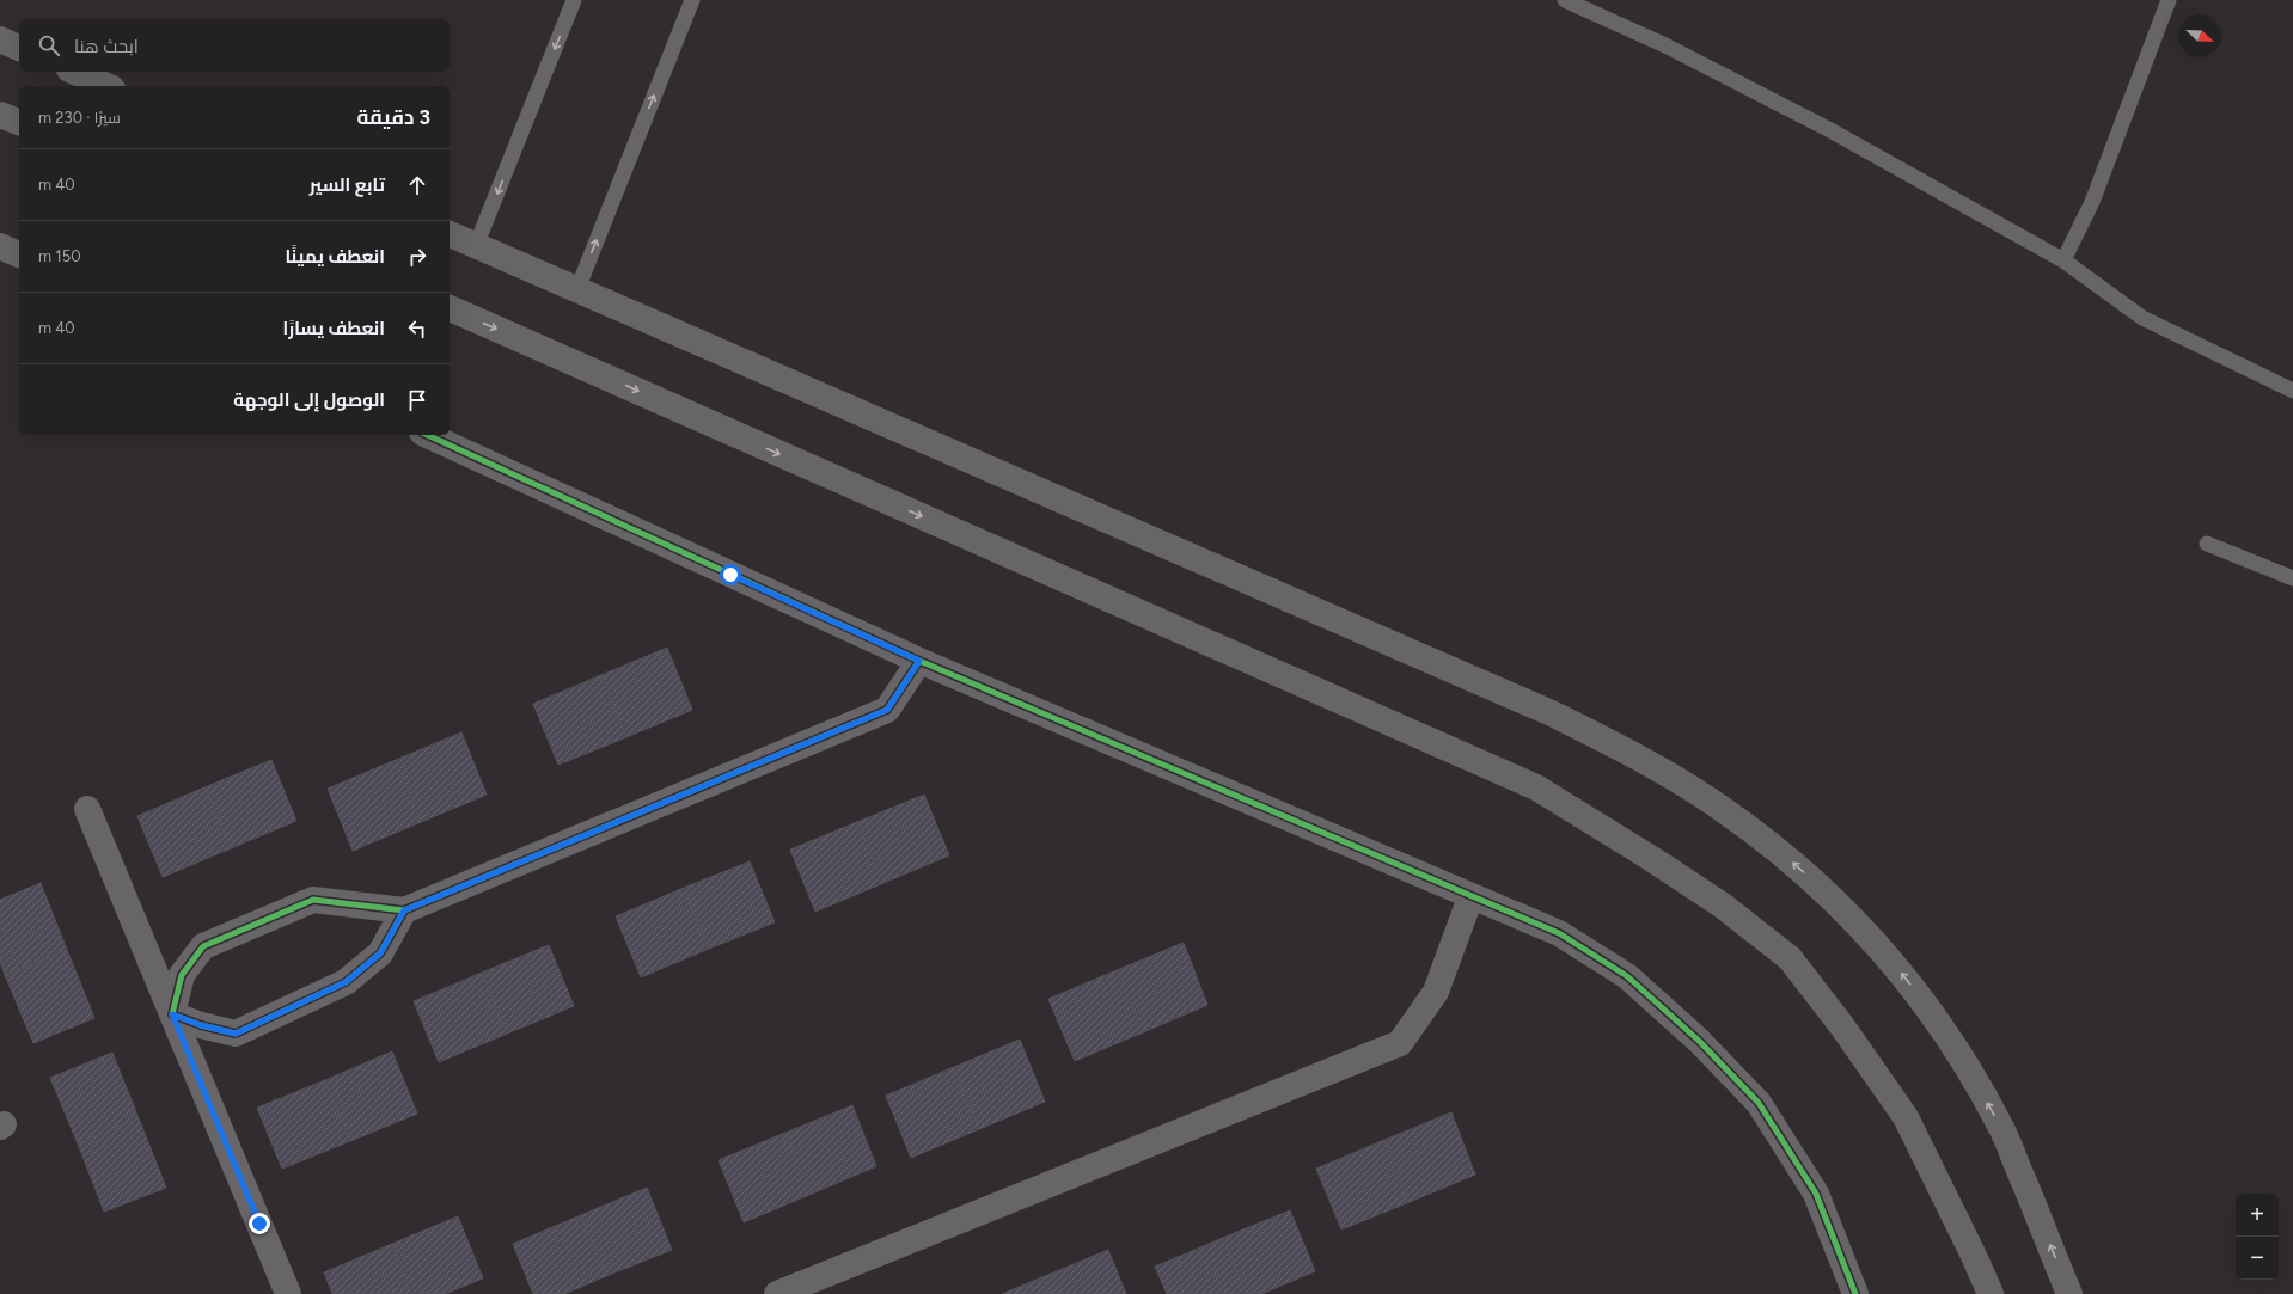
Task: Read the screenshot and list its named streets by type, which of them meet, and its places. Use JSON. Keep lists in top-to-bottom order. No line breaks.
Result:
{"north":"bottom right","page":{"search":"ابحث هنا","heading":["3 دقيقة","سيرًا · 230 m"],"list":[["تابع السير","40 m"],["انعطف يمينًا","150 m"],["انعطف يسارًا","40 m"],"الوصول إلى الوجهة"],"map_buttons":["+","−"]}}
